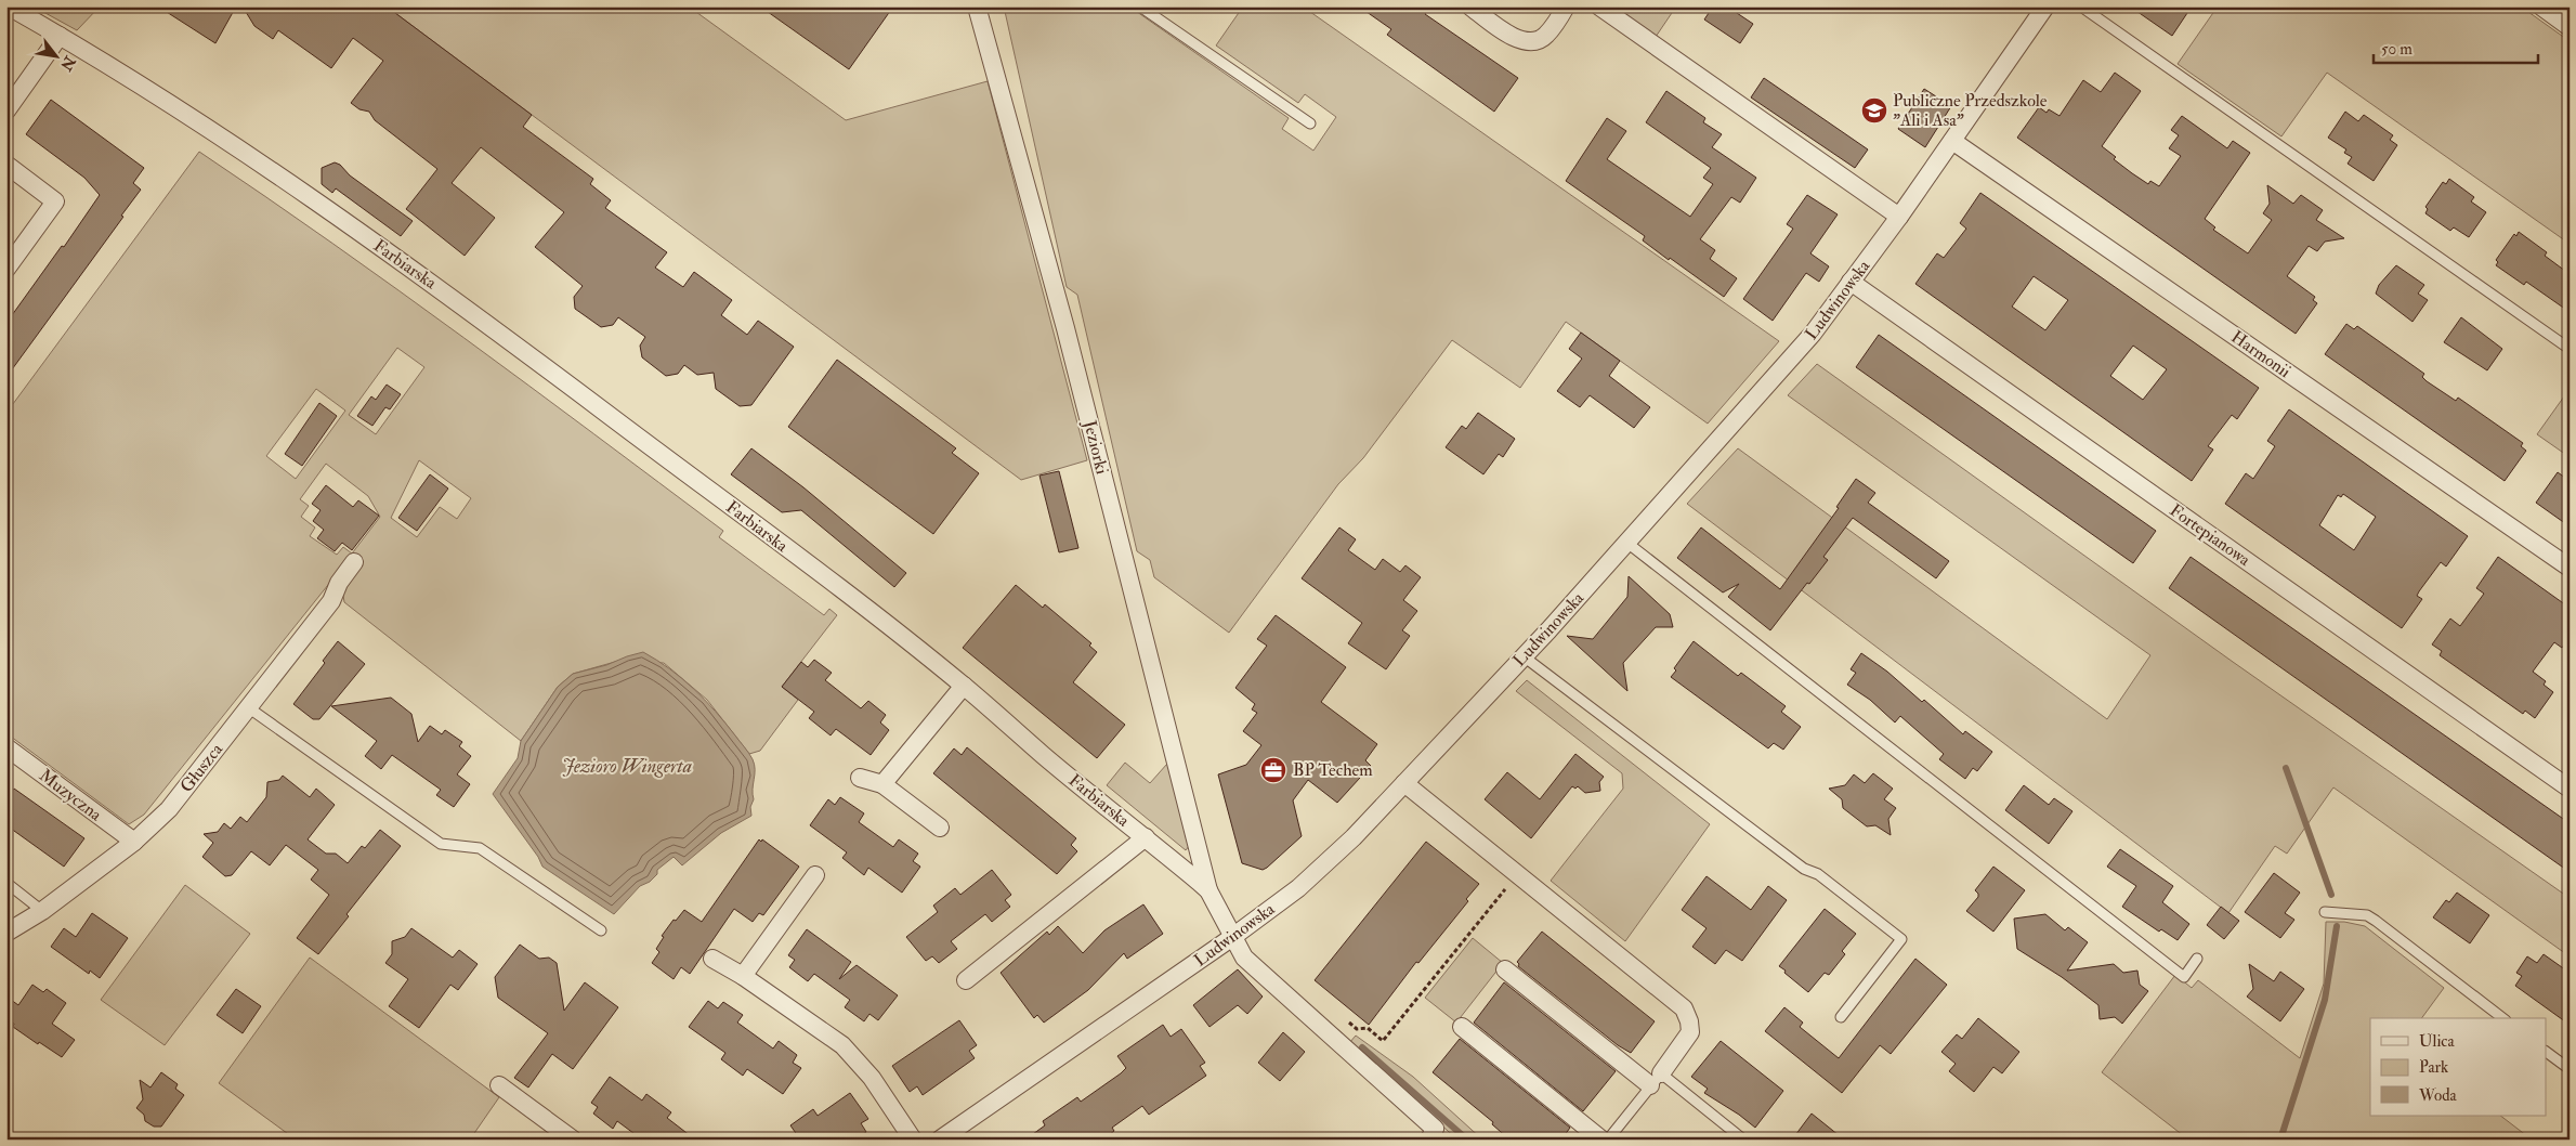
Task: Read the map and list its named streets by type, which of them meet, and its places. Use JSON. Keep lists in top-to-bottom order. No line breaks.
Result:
{"streets":{"street":["Farbiarska","Ludwinowska","Harmonii","Jeziorki","Fortepianowa","Głuszca","Muzyczna"]},"crossings":[["Farbiarska","Ludwinowska"],["Farbiarska","Jeziorki"],["Ludwinowska","Harmonii"],["Ludwinowska","Fortepianowa"],["Głuszca","Muzyczna"]],"water":["Jezioro Wingerta"],"places":{"school or university":["Publiczne Przedszkole \"Ali i Asa\""],"office":["BP Techem"]},"legend":["Ulica","Park","Woda"],"scale_bar":"50 m","north":"bottom right"}
